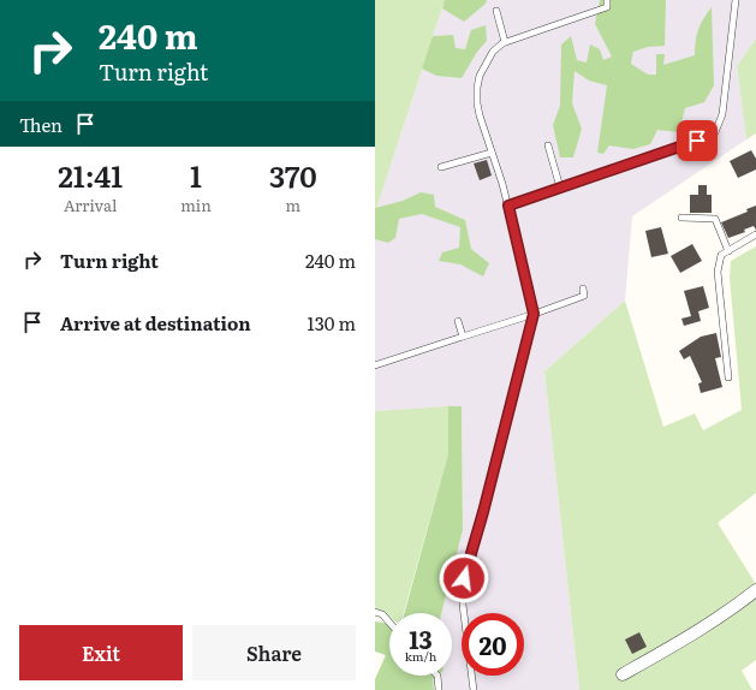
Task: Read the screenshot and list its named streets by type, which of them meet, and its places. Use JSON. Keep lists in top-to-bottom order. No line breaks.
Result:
{"page":{"turn":["240 m","Turn right"],"then":"Then","eta":["21:41","Arrival","1","min","370","m"],"list":[{"name":"Turn right","value":"240 m"},{"name":"Arrive at destination","value":"130 m"}],"speed":"13 km/h","limit":"20","buttons":["Exit","Share"]}}
